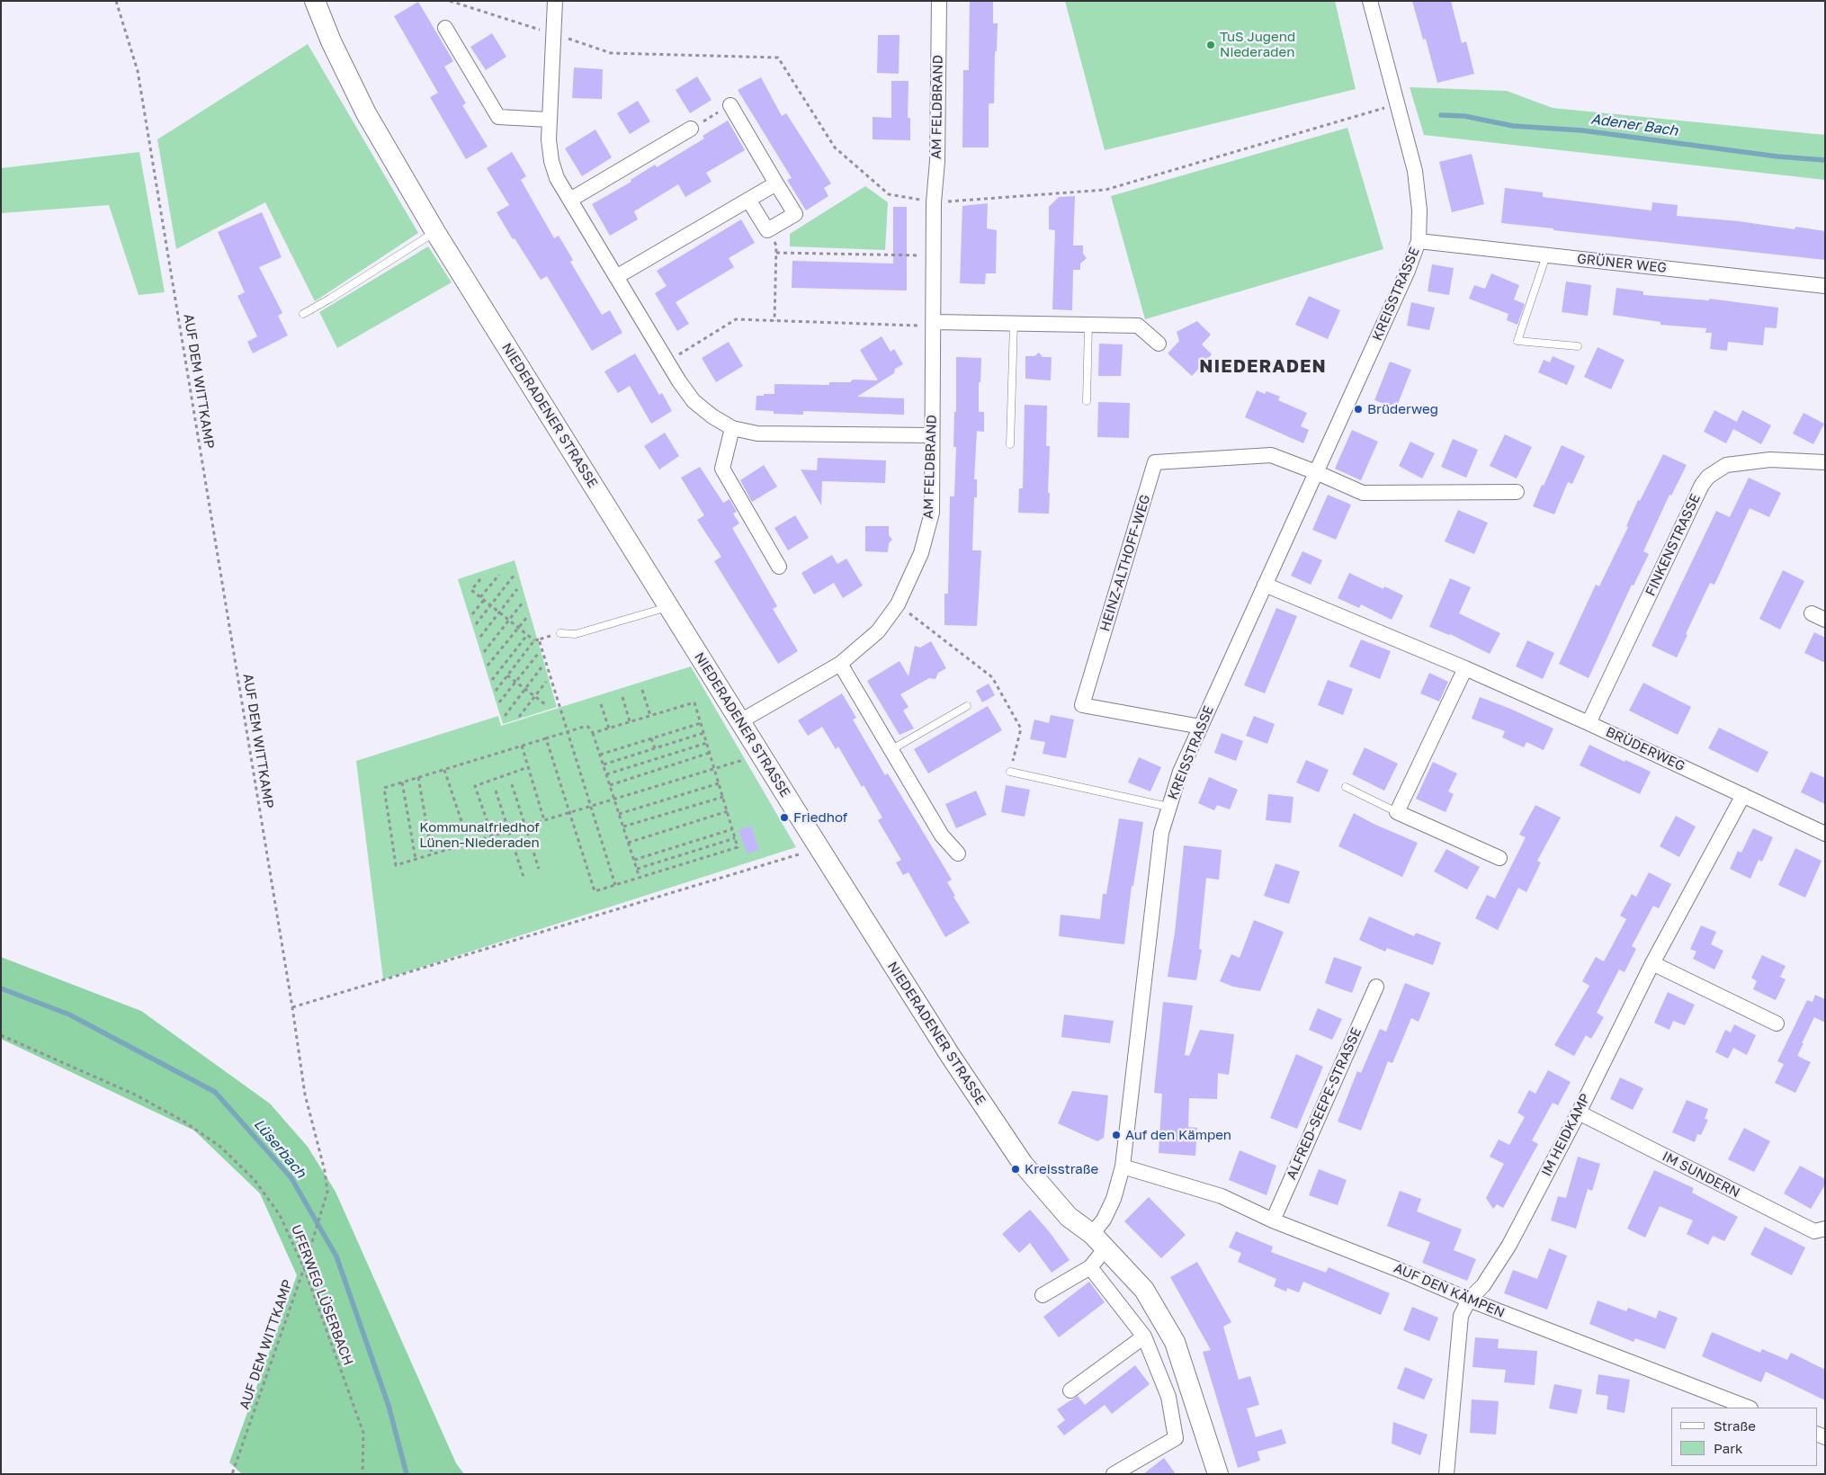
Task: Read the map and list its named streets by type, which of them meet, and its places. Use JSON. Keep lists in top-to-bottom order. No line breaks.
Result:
{"streets":{"street":["AM FELDBRAND","GRÜNER WEG","KREISSTRASSE","NIEDERADENER STRASSE","FINKENSTRASSE","HEINZ-ALTHOFF-WEG","BRÜDERWEG","ALFRED-SEEPE-STRASSE","IM HEIDKAMP","IM SUNDERN","AUF DEN KÄMPEN"],"path":["AUF DEM WITTKAMP","UFERWEG LÜSERBACH"]},"crossings":[["AM FELDBRAND","NIEDERADENER STRASSE"],["GRÜNER WEG","KREISSTRASSE"],["KREISSTRASSE","NIEDERADENER STRASSE"],["KREISSTRASSE","HEINZ-ALTHOFF-WEG"],["KREISSTRASSE","BRÜDERWEG"],["KREISSTRASSE","AUF DEN KÄMPEN"],["AUF DEM WITTKAMP","UFERWEG LÜSERBACH"],["FINKENSTRASSE","BRÜDERWEG"],["BRÜDERWEG","IM HEIDKAMP"],["ALFRED-SEEPE-STRASSE","AUF DEN KÄMPEN"],["IM HEIDKAMP","IM SUNDERN"],["IM HEIDKAMP","AUF DEN KÄMPEN"]],"districts":["NIEDERADEN"],"water":["Adener Bach","Lüserbach"],"parks":["Kommunalfriedhof Lünen-Niederaden"],"places":["TuS Jugend Niederaden","Brüderweg","Friedhof","Auf den Kämpen","Kreisstraße"],"legend":["Straße","Park"]}
